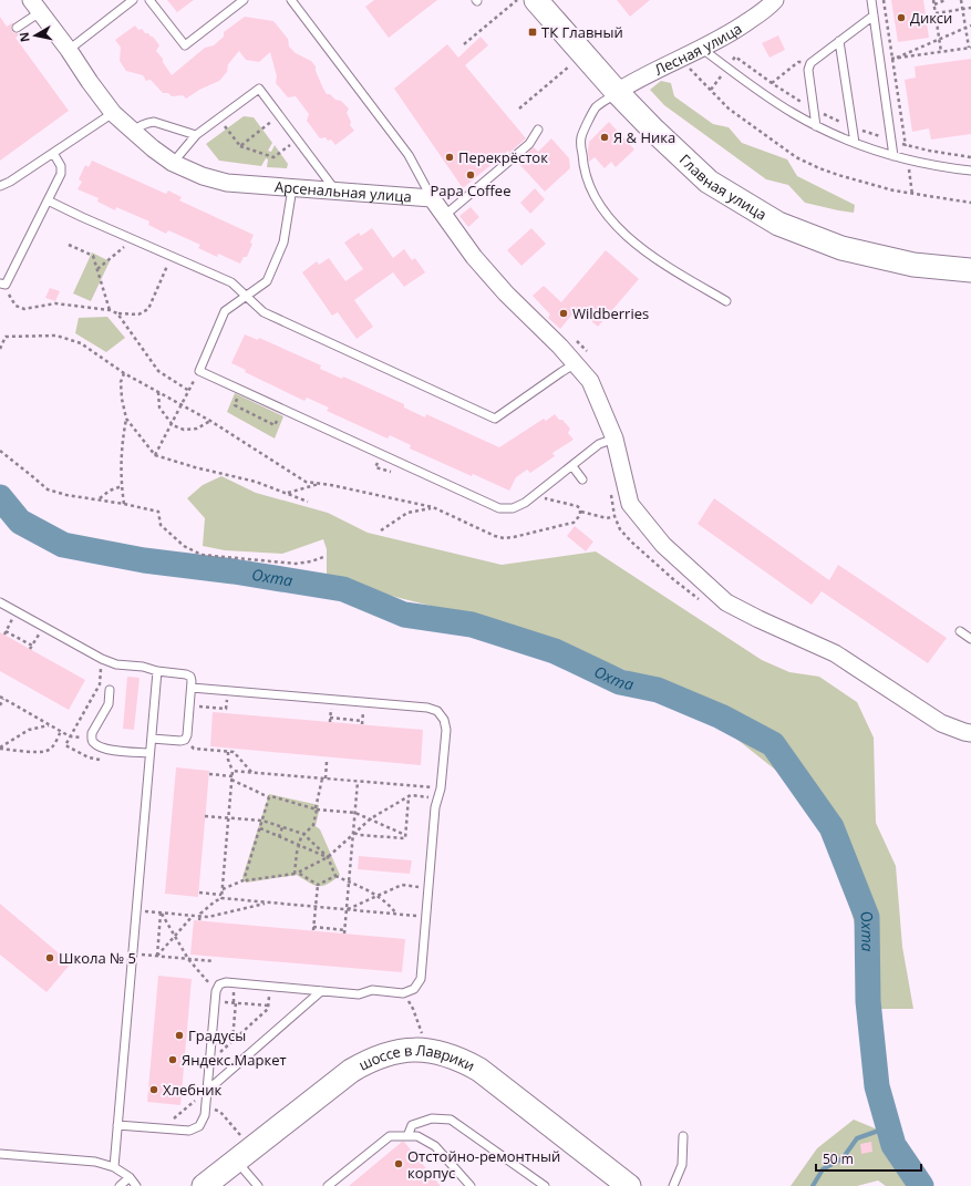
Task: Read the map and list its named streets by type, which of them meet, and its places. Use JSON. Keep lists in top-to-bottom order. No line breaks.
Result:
{"streets":{"main road":["Главная улица","шоссе в Лаврики"],"street":["Лесная улица","Арсенальная улица"]},"crossings":[["Лесная улица","Главная улица"]],"water":["Охта"],"places":{"other":["Дикси","Я & Ника","Перекрёсток","Papa Coffee","Wildberries","Школа № 5","Градусы","Яндекс.Маркет","Хлебник","Отстойно-ремонтный корпус"],"transit":["ТК Главный"]},"scale_bar":"50 m","north":"left"}
